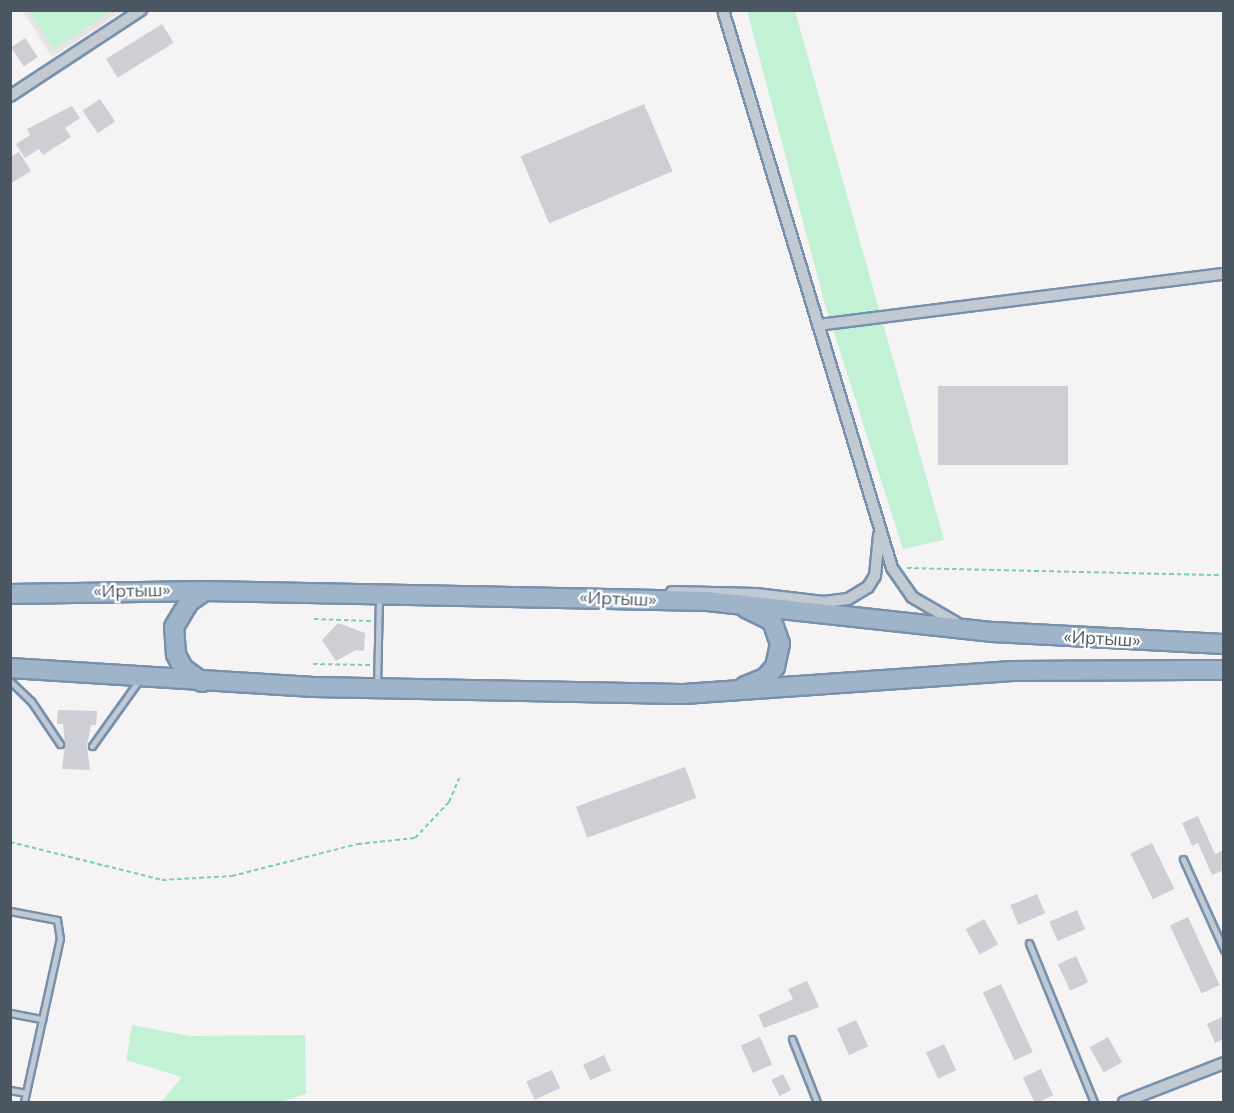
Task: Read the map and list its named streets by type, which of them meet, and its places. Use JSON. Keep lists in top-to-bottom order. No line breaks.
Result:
{"streets":{"highway":["«Иртыш»"]}}
